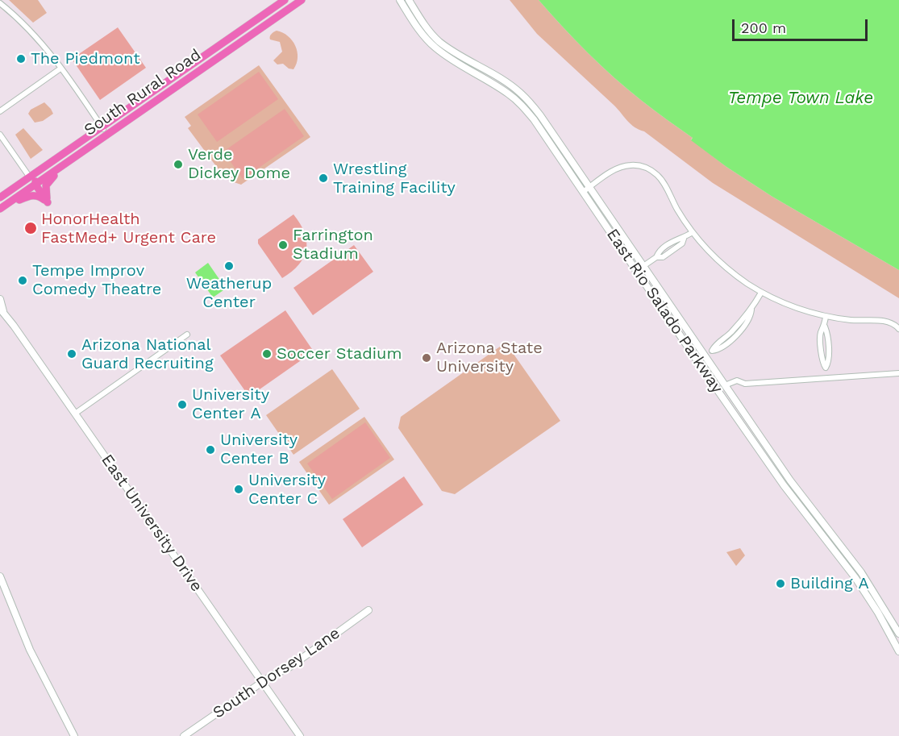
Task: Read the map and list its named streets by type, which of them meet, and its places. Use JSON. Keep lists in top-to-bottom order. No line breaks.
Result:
{"streets":{"main road":["South Rural Road","East Rio Salado Parkway","East University Drive","South Dorsey Lane"]},"crossings":[["East University Drive","South Dorsey Lane"]],"water":["Tempe Town Lake"],"places":["The Piedmont","Verde Dickey Dome","Wrestling Training Facility","HonorHealth FastMed+ Urgent Care","Farrington Stadium","Weatherup Center","Tempe Improv Comedy Theatre","Arizona National Guard Recruiting","Soccer Stadium","Arizona State University","University Center A","University Center B","University Center C","Building A"],"scale_bar":"200 m"}
